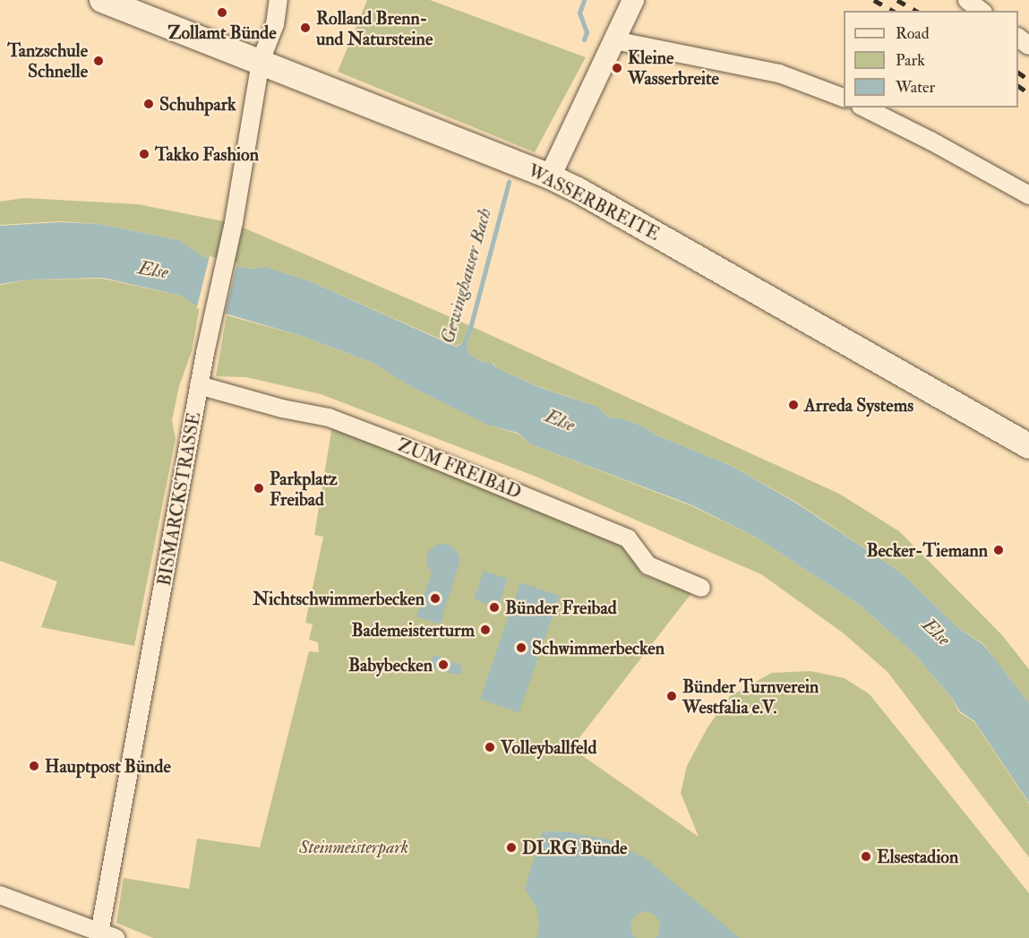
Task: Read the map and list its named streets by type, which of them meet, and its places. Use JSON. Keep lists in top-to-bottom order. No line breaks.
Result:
{"streets":{"main road":["WASSERBREITE"],"street":["ZUM FREIBAD","BISMARCKSTRASSE"]},"crossings":[["WASSERBREITE","BISMARCKSTRASSE"],["ZUM FREIBAD","BISMARCKSTRASSE"]],"water":["Else","Gewinghauser Bach"],"parks":["Steinmeisterpark"],"places":["Zollamt Bünde","Rolland Brenn- und Natursteine","Tanzschule Schnelle","Kleine Wasserbreite","Schuhpark","Takko Fashion","Arreda Systems","Parkplatz Freibad","Becker-Tiemann","Nichtschwimmerbecken","Bünder Freibad","Bademeisterturm","Schwimmerbecken","Babybecken","Bünder Turnverein Westfalia e.V.","Volleyballfeld","Hauptpost Bünde","DLRG Bünde","Elsestadion"],"legend":["Road","Park","Water"]}
